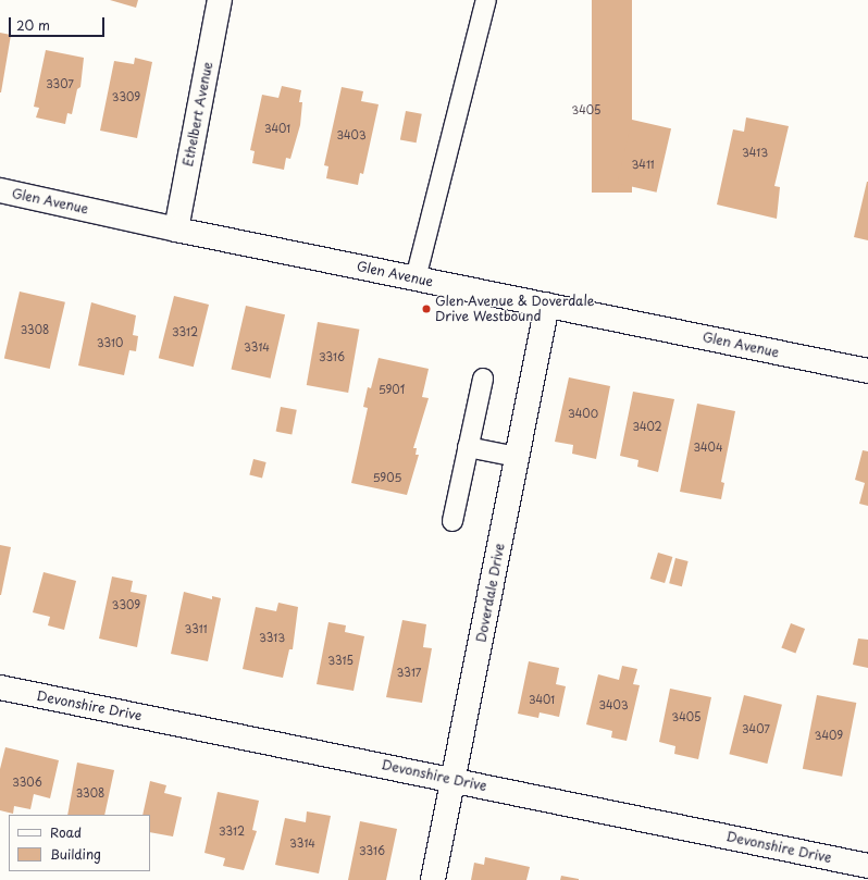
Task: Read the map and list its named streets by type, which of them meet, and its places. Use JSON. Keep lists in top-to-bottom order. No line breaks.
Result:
{"streets":{"street":["Ethelbert Avenue","Glen Avenue","Doverdale Drive","Devonshire Drive"]},"crossings":[["Ethelbert Avenue","Glen Avenue"],["Glen Avenue","Doverdale Drive"],["Doverdale Drive","Devonshire Drive"]],"places":["Glen Avenue & Doverdale Drive Westbound"],"house_numbers":["3307","3309","3405","3401","3403","3413","3411","3308","3312","3310","3314","3316","5901","3400","3402","3404","5905","3309","3311","3313","3315","3317","3401","3403","3405","3407","3409","3306","3308","3312","3314","3316"],"legend":["Road","Building"],"scale_bar":"20 m"}
